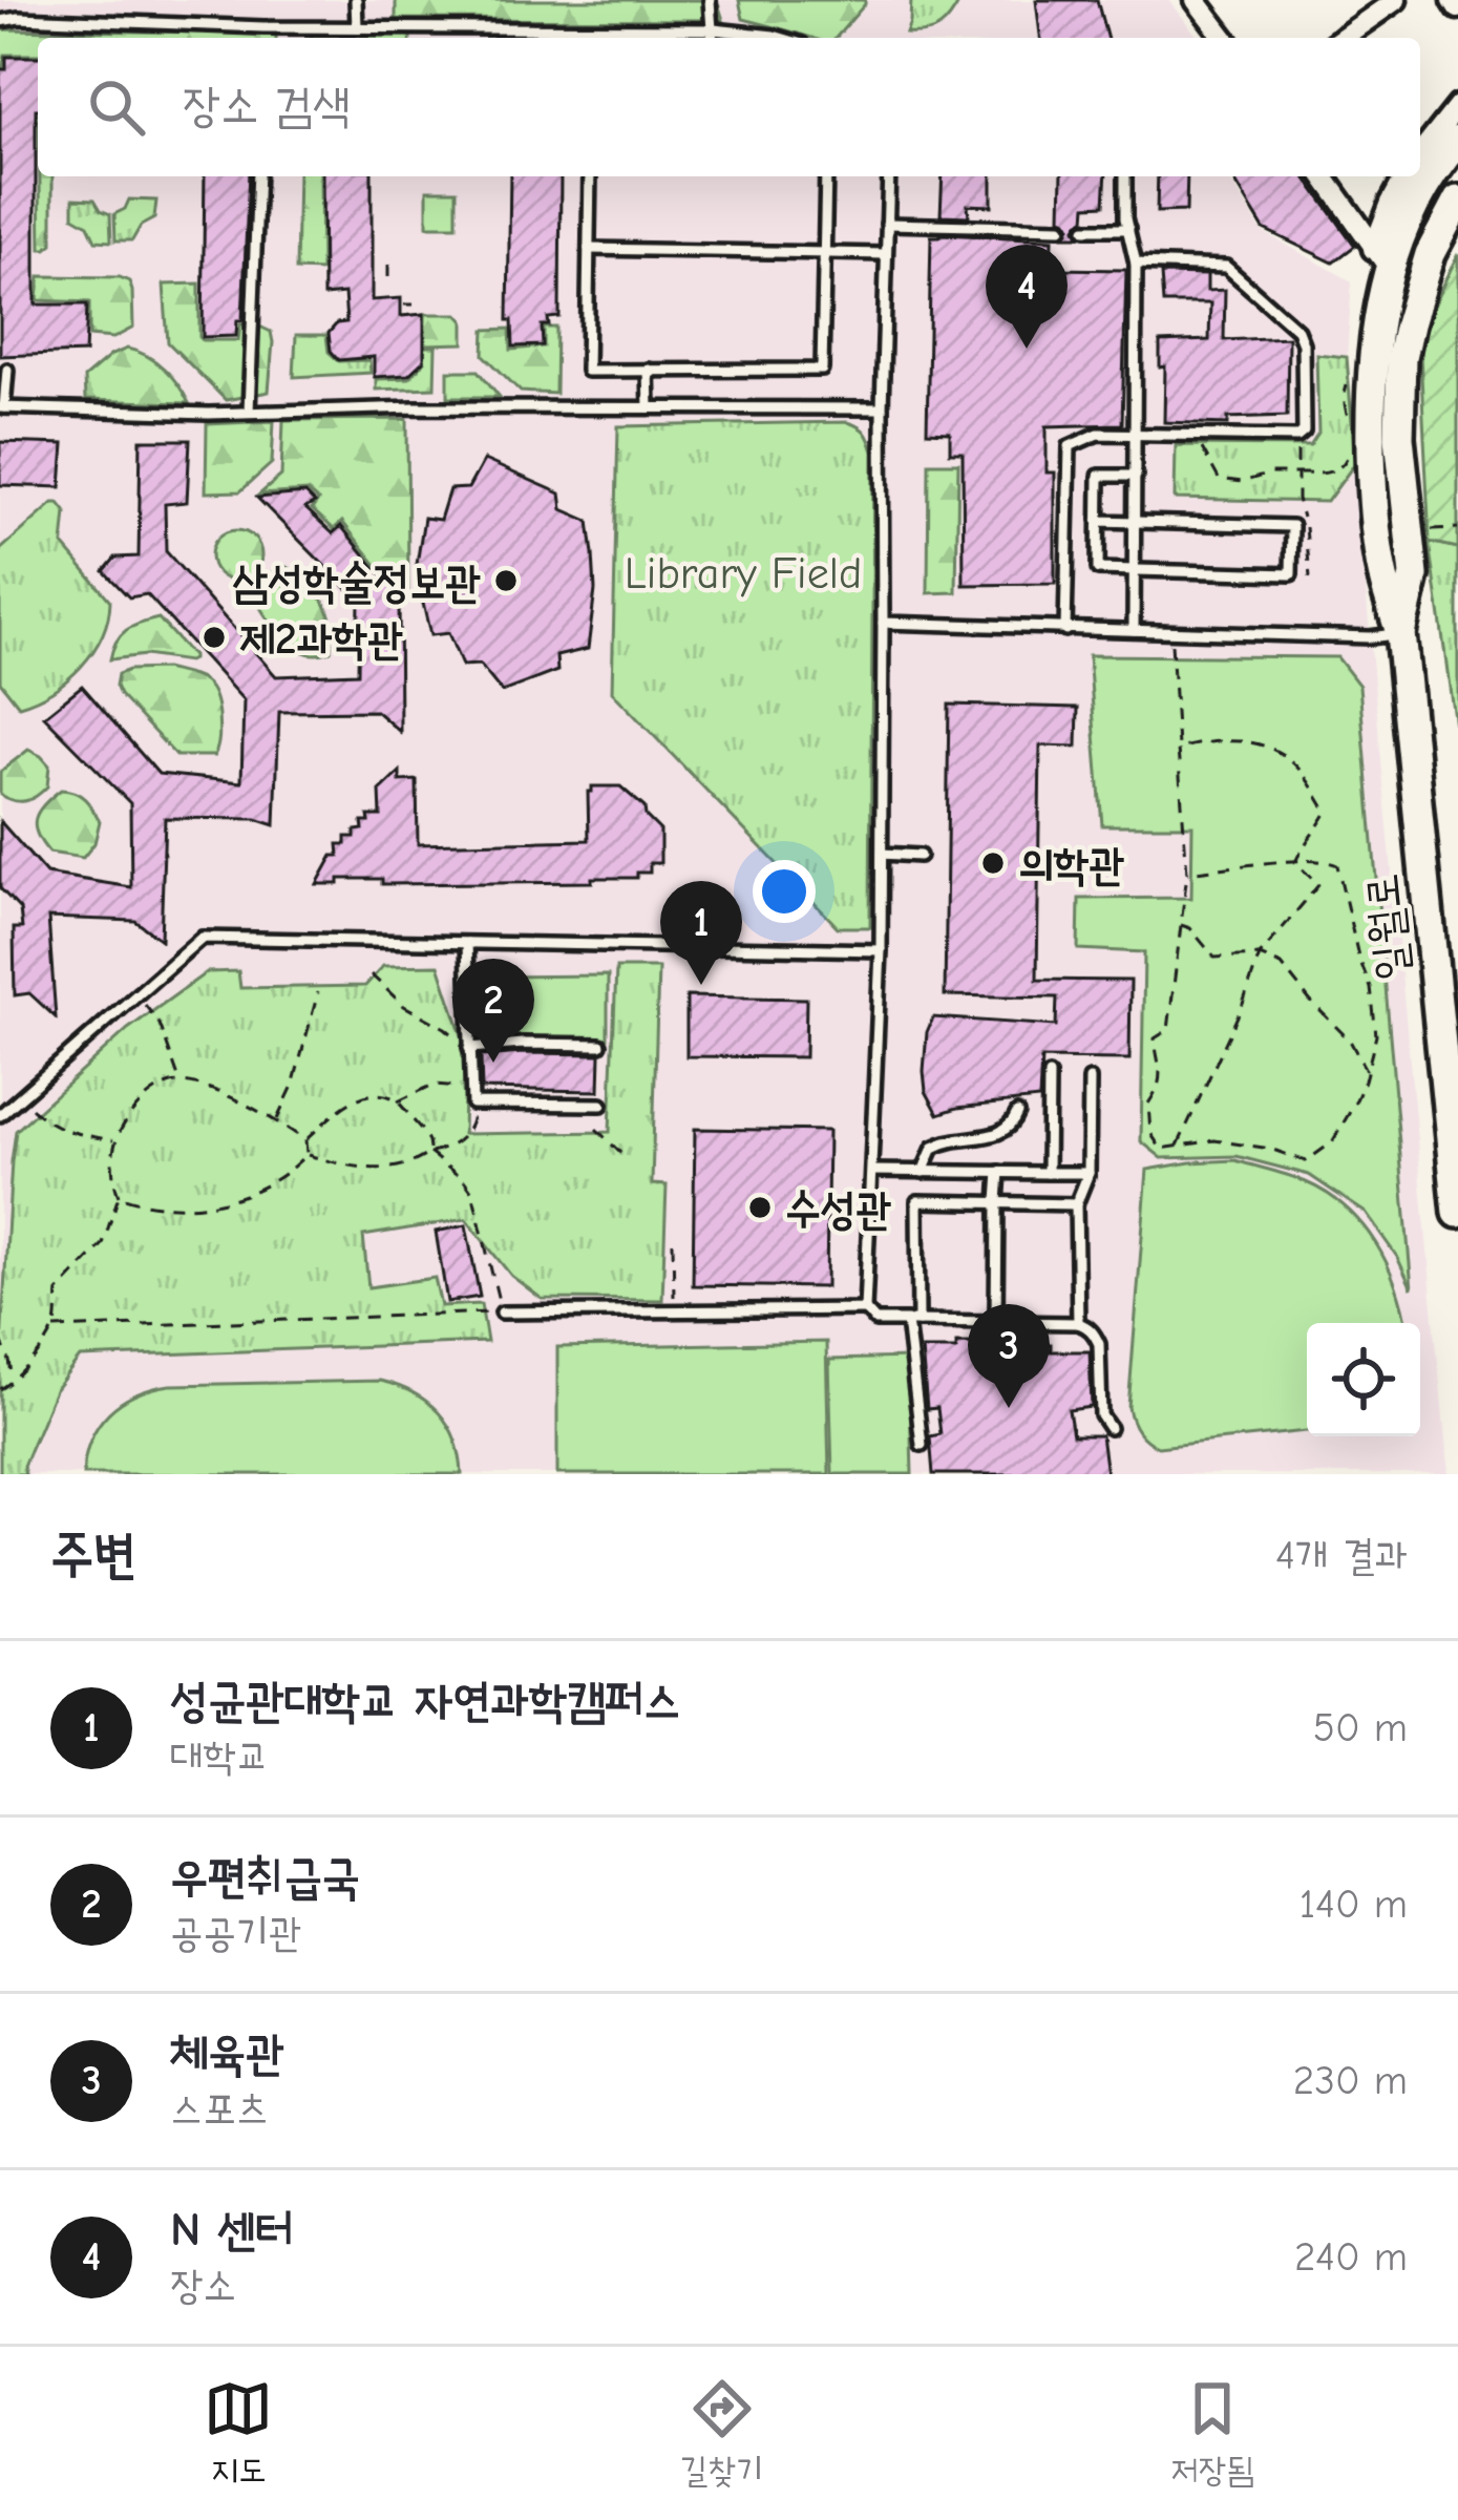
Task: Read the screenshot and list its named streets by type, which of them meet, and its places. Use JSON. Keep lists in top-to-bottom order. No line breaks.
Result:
{"streets":{"street":["일월로"]},"parks":["Library Field"],"places":["삼성학술정보관","제2과학관","의학관","수성관"],"page":{"search":"장소 검색","pins":["4","1","2","3"],"heading":["주변","4개 결과"],"list":[{"mark":"1","name":"성균관대학교 자연과학캠퍼스","note":"대학교","value":"50 m"},{"mark":"2","name":"우편취급국","note":"공공기관","value":"140 m"},{"mark":"3","name":"체육관","note":"스포츠","value":"230 m"},{"mark":"4","name":"N 센터","note":"장소","value":"240 m"}],"nav":["지도","길찾기","저장됨"]}}
